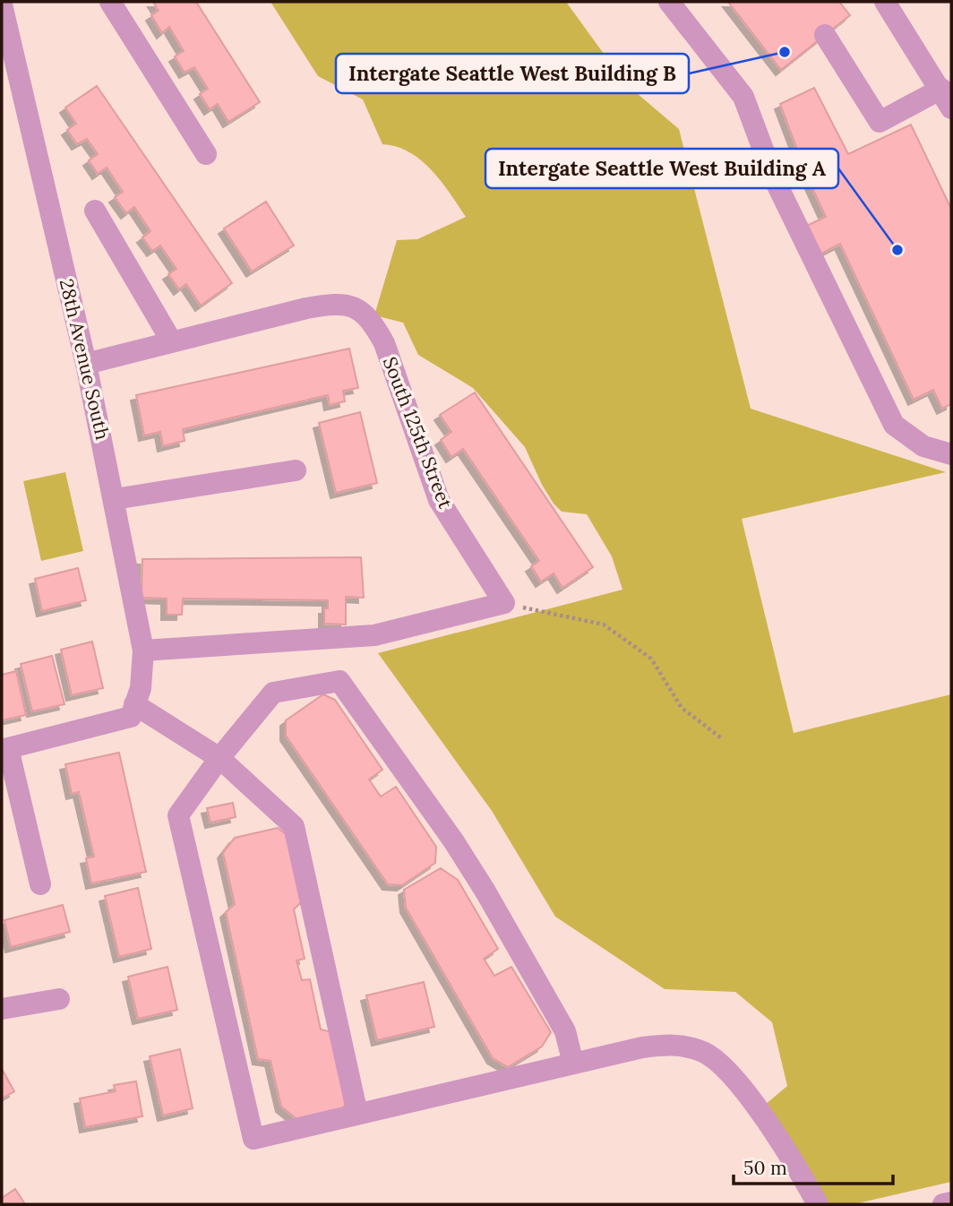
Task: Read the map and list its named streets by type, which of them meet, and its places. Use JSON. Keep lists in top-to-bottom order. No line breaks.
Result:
{"streets":{"street":["28th Avenue South","South 125th Street"]},"places":["Intergate Seattle West Building B","Intergate Seattle West Building A"],"scale_bar":"50 m"}
